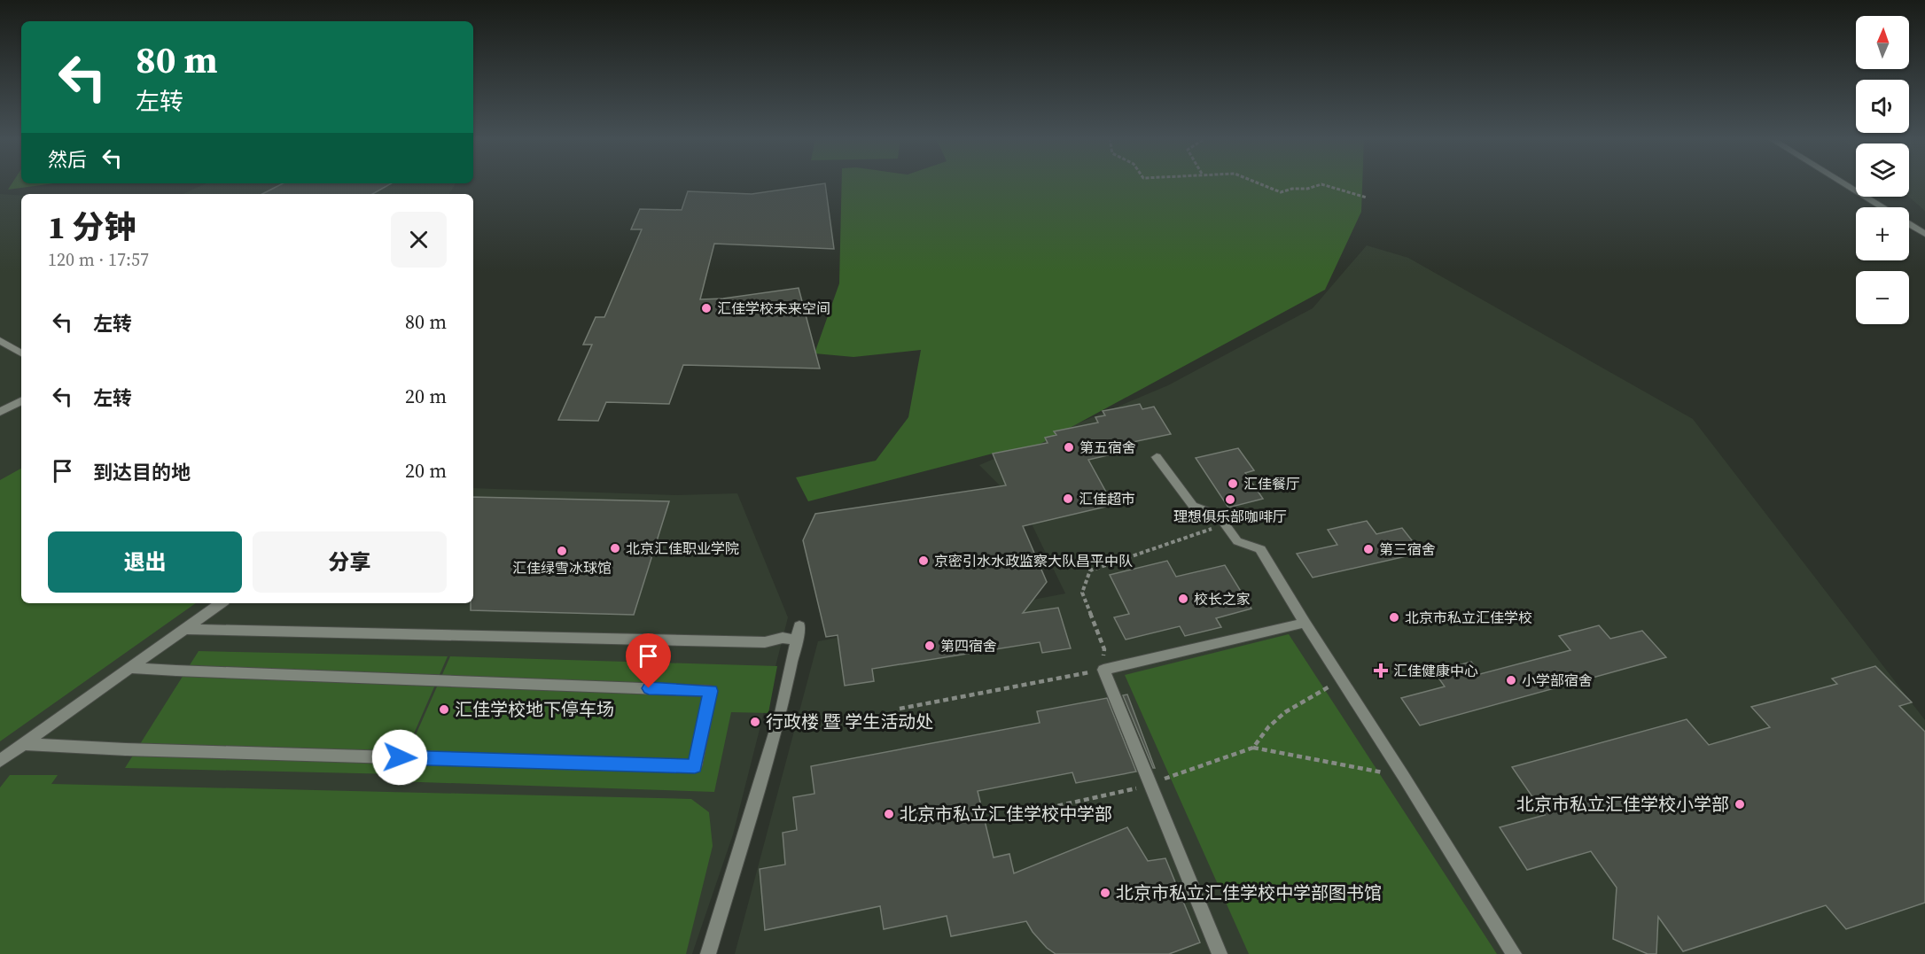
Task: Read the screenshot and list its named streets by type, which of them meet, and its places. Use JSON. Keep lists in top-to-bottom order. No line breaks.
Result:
{"places":{"other":["汇佳学校未来空间","第五宿舍","汇佳餐厅","汇佳超市","理想俱乐部咖啡厅","北京汇佳职业学院","第三宿舍","汇佳绿雪冰球馆","京密引水水政监察大队昌平中队","校长之家","北京市私立汇佳学校","第四宿舍","小学部宿舍","汇佳学校地下停车场","行政楼 暨 学生活动处","北京市私立汇佳学校小学部","北京市私立汇佳学校中学部","北京市私立汇佳学校中学部图书馆"],"health":["汇佳健康中心"]},"north":"top","page":{"map_buttons":["+","−"],"turn":["80 m","左转"],"then":"然后","heading":["1 分钟","120 m · 17:57"],"list":[{"name":"左转","value":"80 m"},{"name":"左转","value":"20 m"},{"name":"到达目的地","value":"20 m"}],"buttons":["退出","分享"]}}
